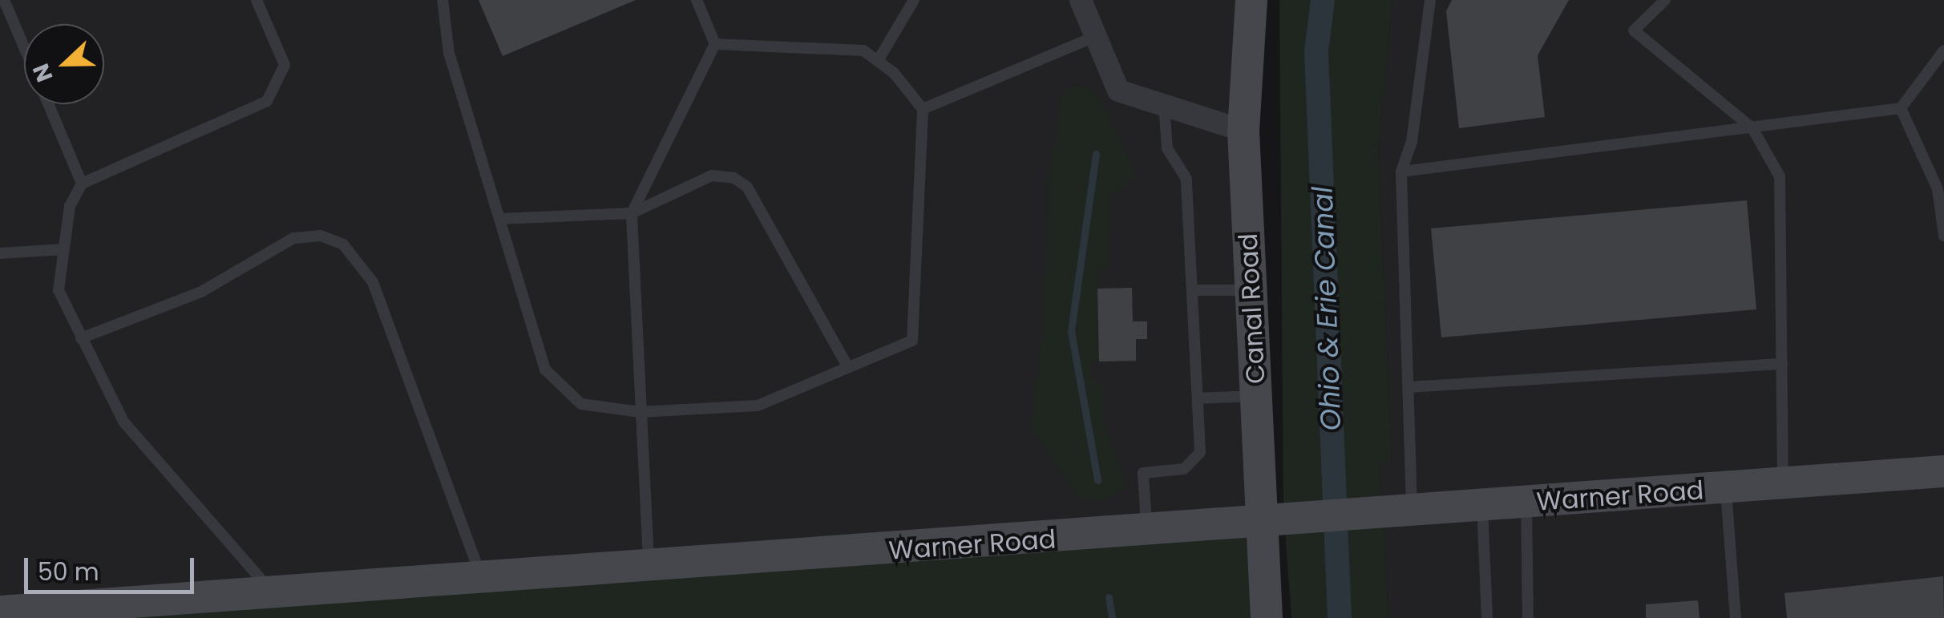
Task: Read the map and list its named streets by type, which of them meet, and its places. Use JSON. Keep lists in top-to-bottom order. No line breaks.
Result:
{"streets":{"main road":["Canal Road","Warner Road"]},"crossings":[["Canal Road","Warner Road"]],"water":["Ohio & Erie Canal"],"scale_bar":"50 m","north":"left"}
